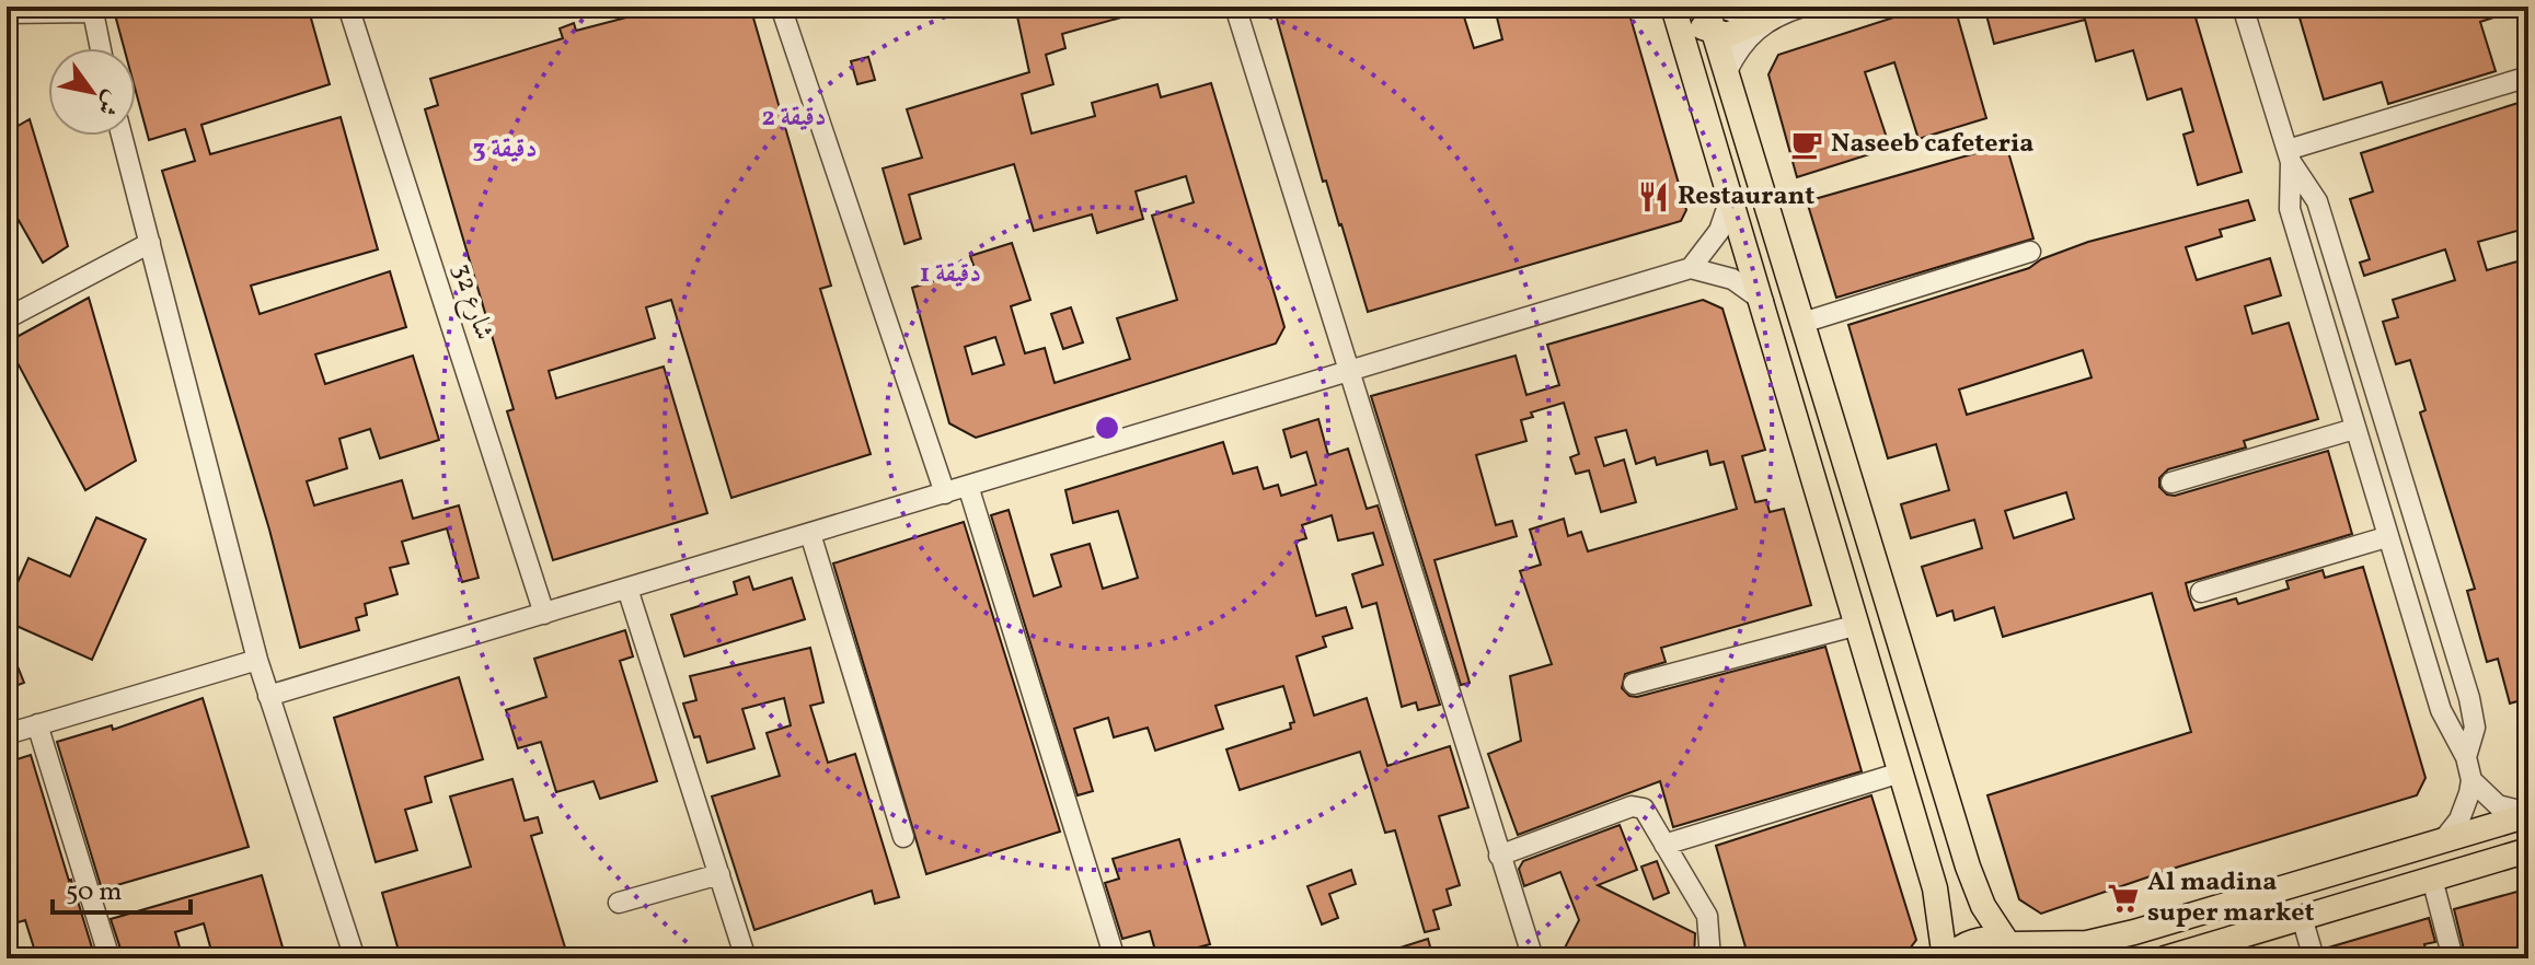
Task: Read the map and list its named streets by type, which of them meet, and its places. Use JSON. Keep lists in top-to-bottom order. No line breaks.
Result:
{"streets":{"street":["شارع 32"]},"places":{"cafe":["Naseeb cafeteria"],"restaurant":["Restaurant"],"supermarket":["Al madina super market"]},"scale_bar":"50 m","north":"bottom right","rings":["2 دقيقة","3 دقيقة","1 دقيقة"]}
